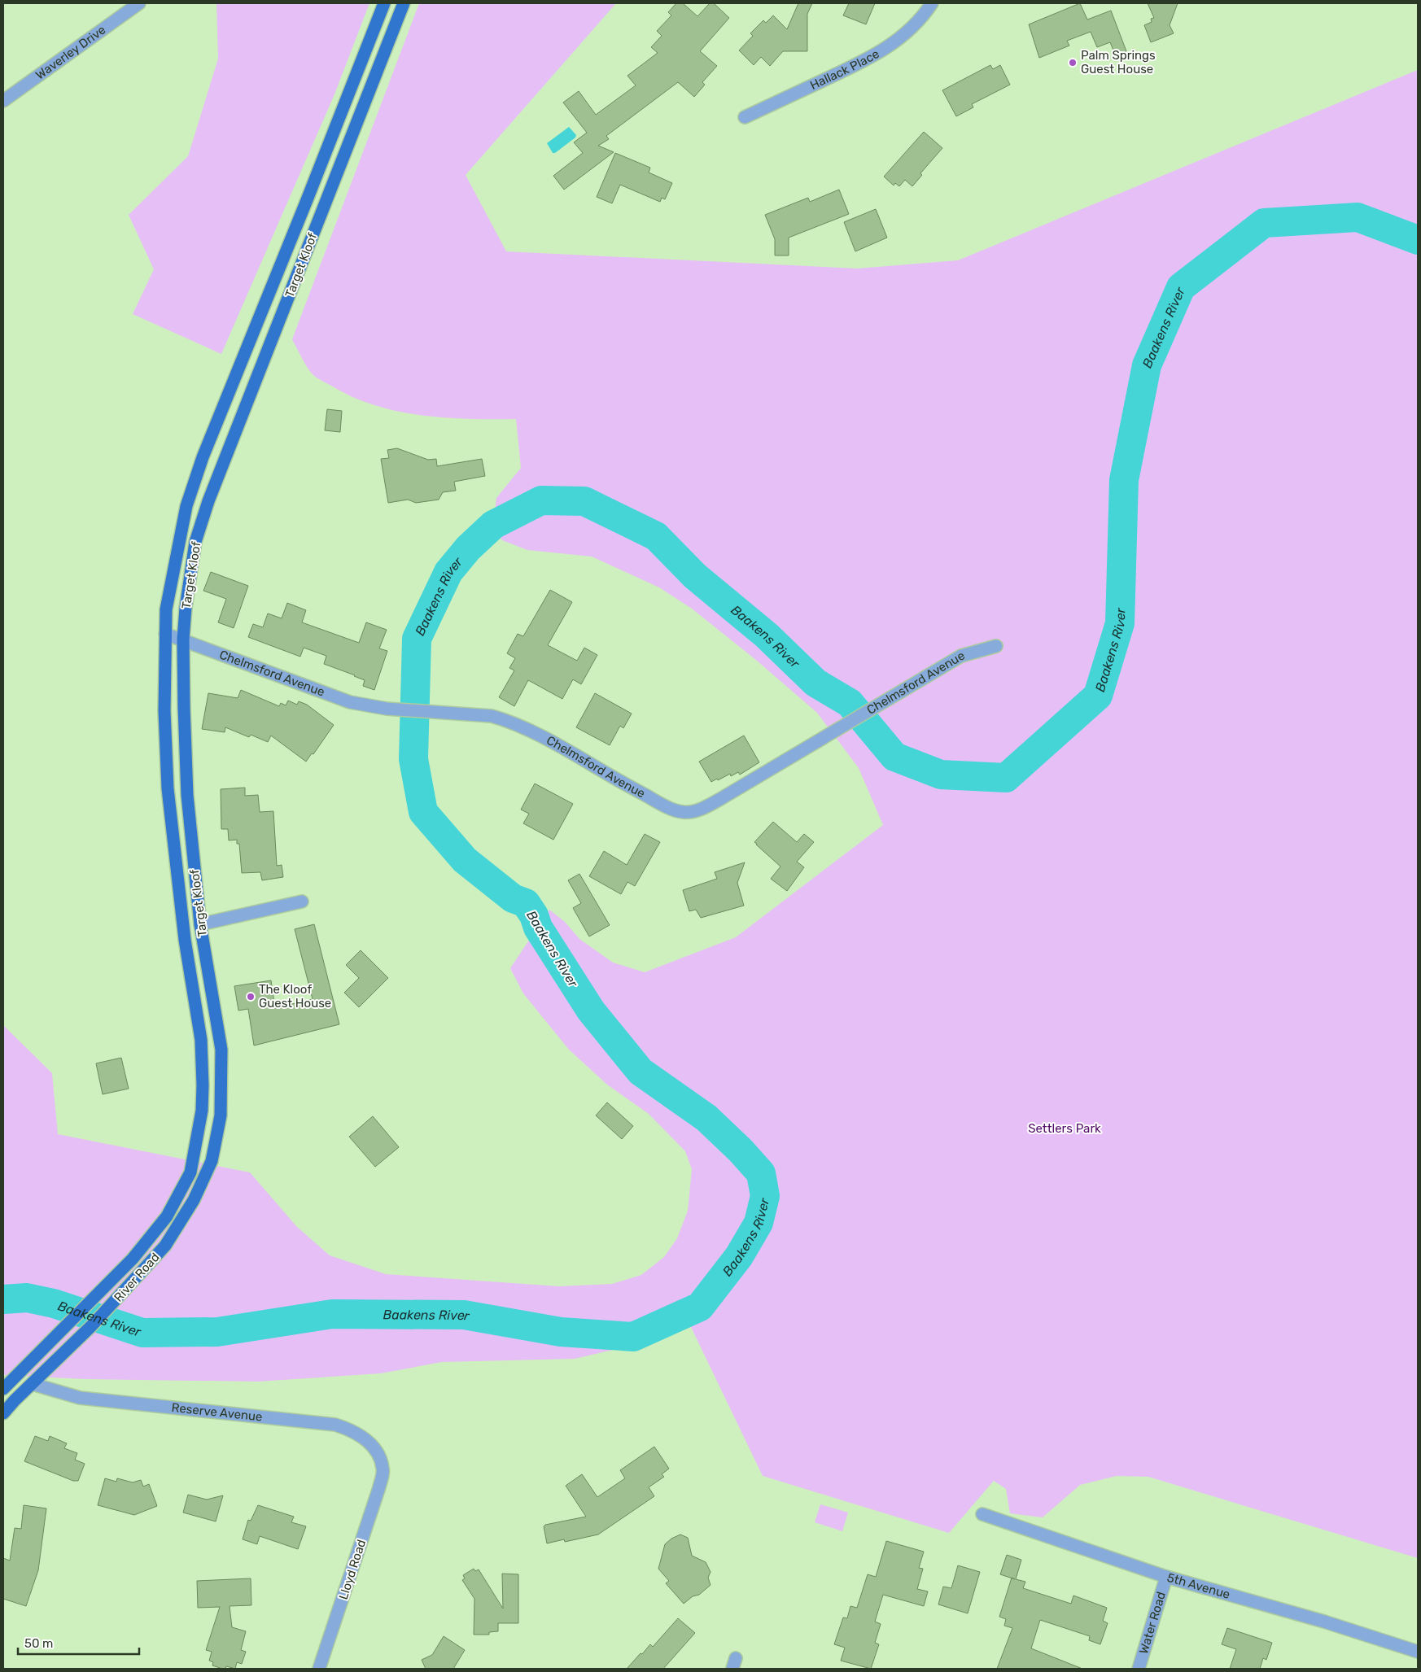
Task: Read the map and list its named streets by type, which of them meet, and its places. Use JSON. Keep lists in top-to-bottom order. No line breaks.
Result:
{"streets":{"main road":["Target Kloof","River Road"],"street":["Waverley Drive","Hallack Place","Chelmsford Avenue","Reserve Avenue","Lloyd Road","5th Avenue","Water Road"]},"crossings":[["Target Kloof","Chelmsford Avenue"],["Target Kloof","River Road"],["River Road","Reserve Avenue"],["Reserve Avenue","Lloyd Road"],["5th Avenue","Water Road"]],"water":["Baakens River"],"parks":["Settlers Park"],"places":["Palm Springs Guest House","The Kloof Guest House"],"scale_bar":"50 m"}
